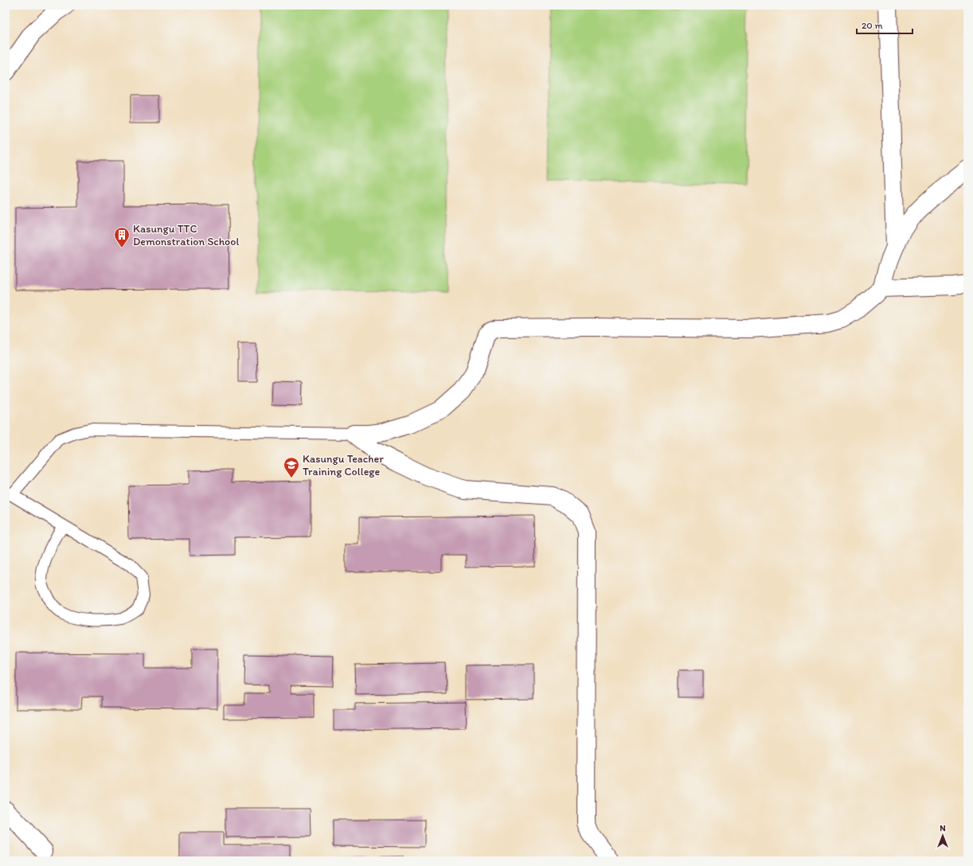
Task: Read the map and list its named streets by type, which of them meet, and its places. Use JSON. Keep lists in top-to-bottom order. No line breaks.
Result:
{"places":{"building":["Kasungu TTC Demonstration School"],"school or university":["Kasungu Teacher Training College"]},"scale_bar":"20 m","north":"top"}
